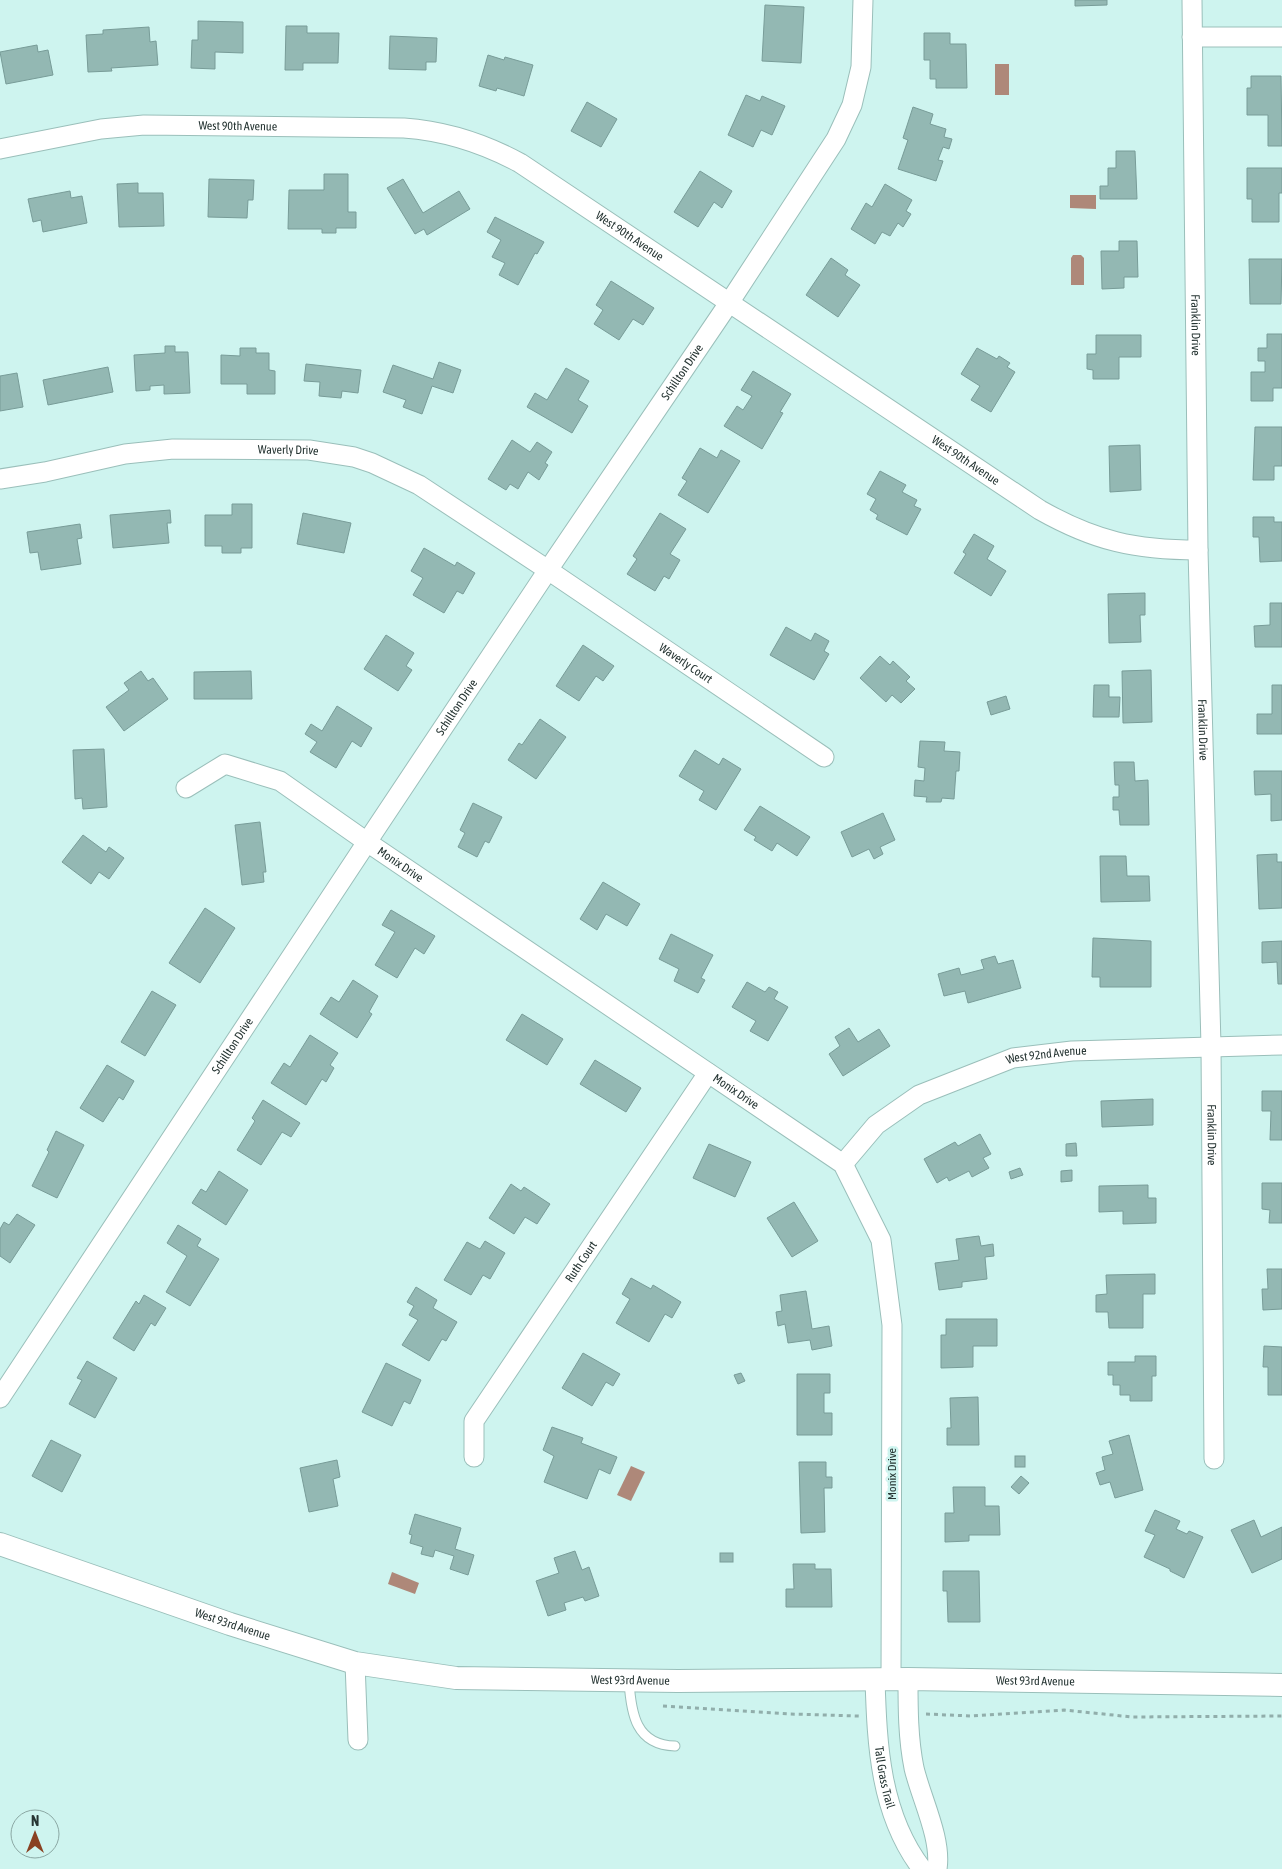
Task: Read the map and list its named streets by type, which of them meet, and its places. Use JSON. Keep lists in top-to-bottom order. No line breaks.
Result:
{"streets":{"street":["West 90th Avenue","Franklin Drive","Schillton Drive","Waverly Drive","Waverly Court","Monix Drive","West 92nd Avenue","Ruth Court","West 93rd Avenue","Tall Grass Trail"]},"crossings":[["West 90th Avenue","Franklin Drive"],["West 90th Avenue","Schillton Drive"],["Franklin Drive","West 92nd Avenue"],["Schillton Drive","Waverly Drive"],["Schillton Drive","Waverly Court"],["Schillton Drive","Monix Drive"],["Waverly Drive","Waverly Court"],["Monix Drive","West 92nd Avenue"],["Monix Drive","Ruth Court"],["Monix Drive","West 93rd Avenue"],["Monix Drive","Tall Grass Trail"],["West 93rd Avenue","Tall Grass Trail"]],"north":"top"}
